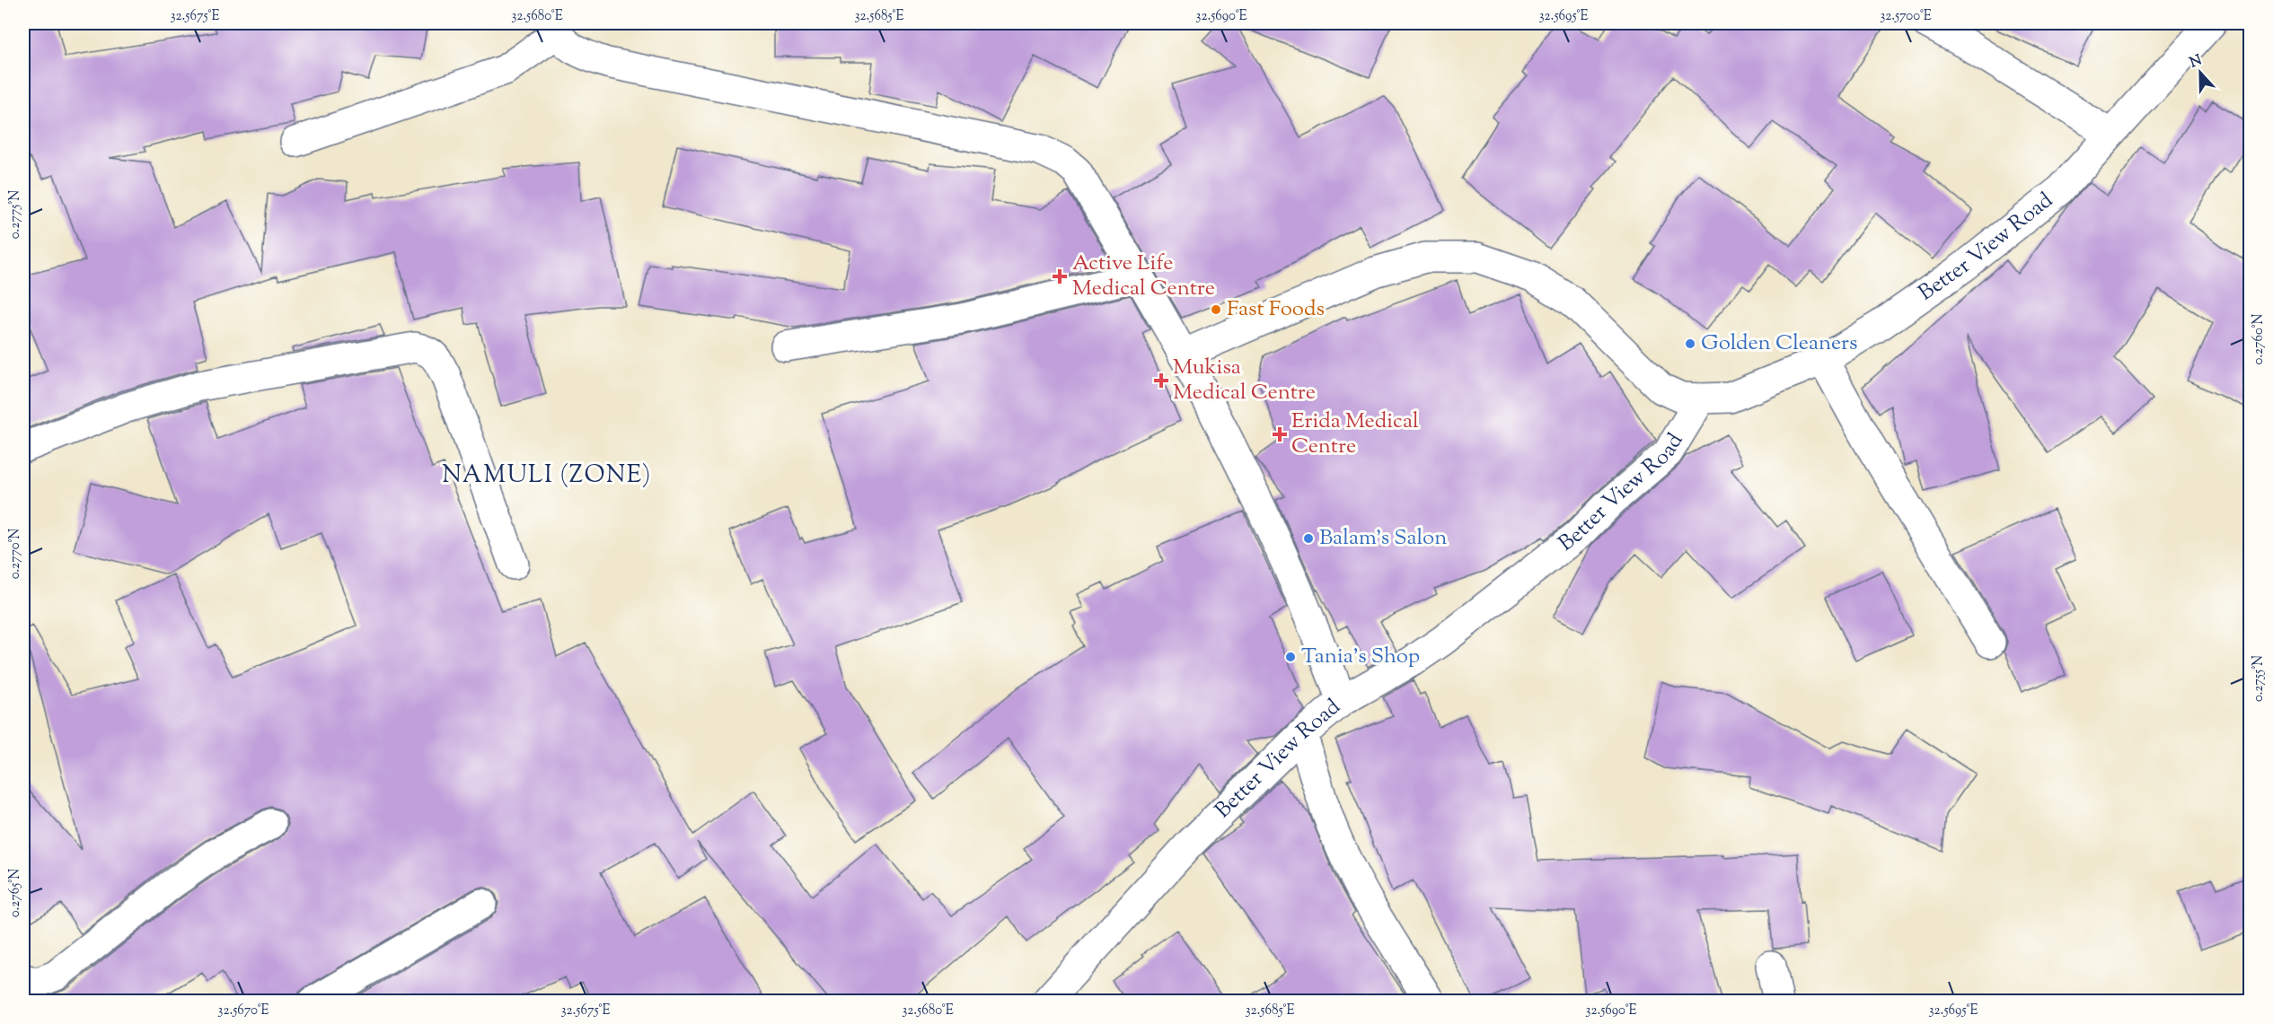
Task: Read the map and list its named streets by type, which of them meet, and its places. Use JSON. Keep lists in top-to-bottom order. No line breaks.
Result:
{"streets":{"street":["Better View Road"]},"districts":["NAMULI (ZONE)"],"places":{"health":["Active Life Medical Centre","Mukisa Medical Centre","Erida Medical Centre"],"other":["Fast Foods","Golden Cleaners","Balam's Salon","Tania's Shop"]},"north":"top","coordinates":["32.5675°E","32.5680°E","32.5685°E","32.5690°E","32.5695°E","32.5700°E","0.2775°N","0.2760°N","0.2770°N","0.2755°N","0.2765°N","32.5670°E"]}
